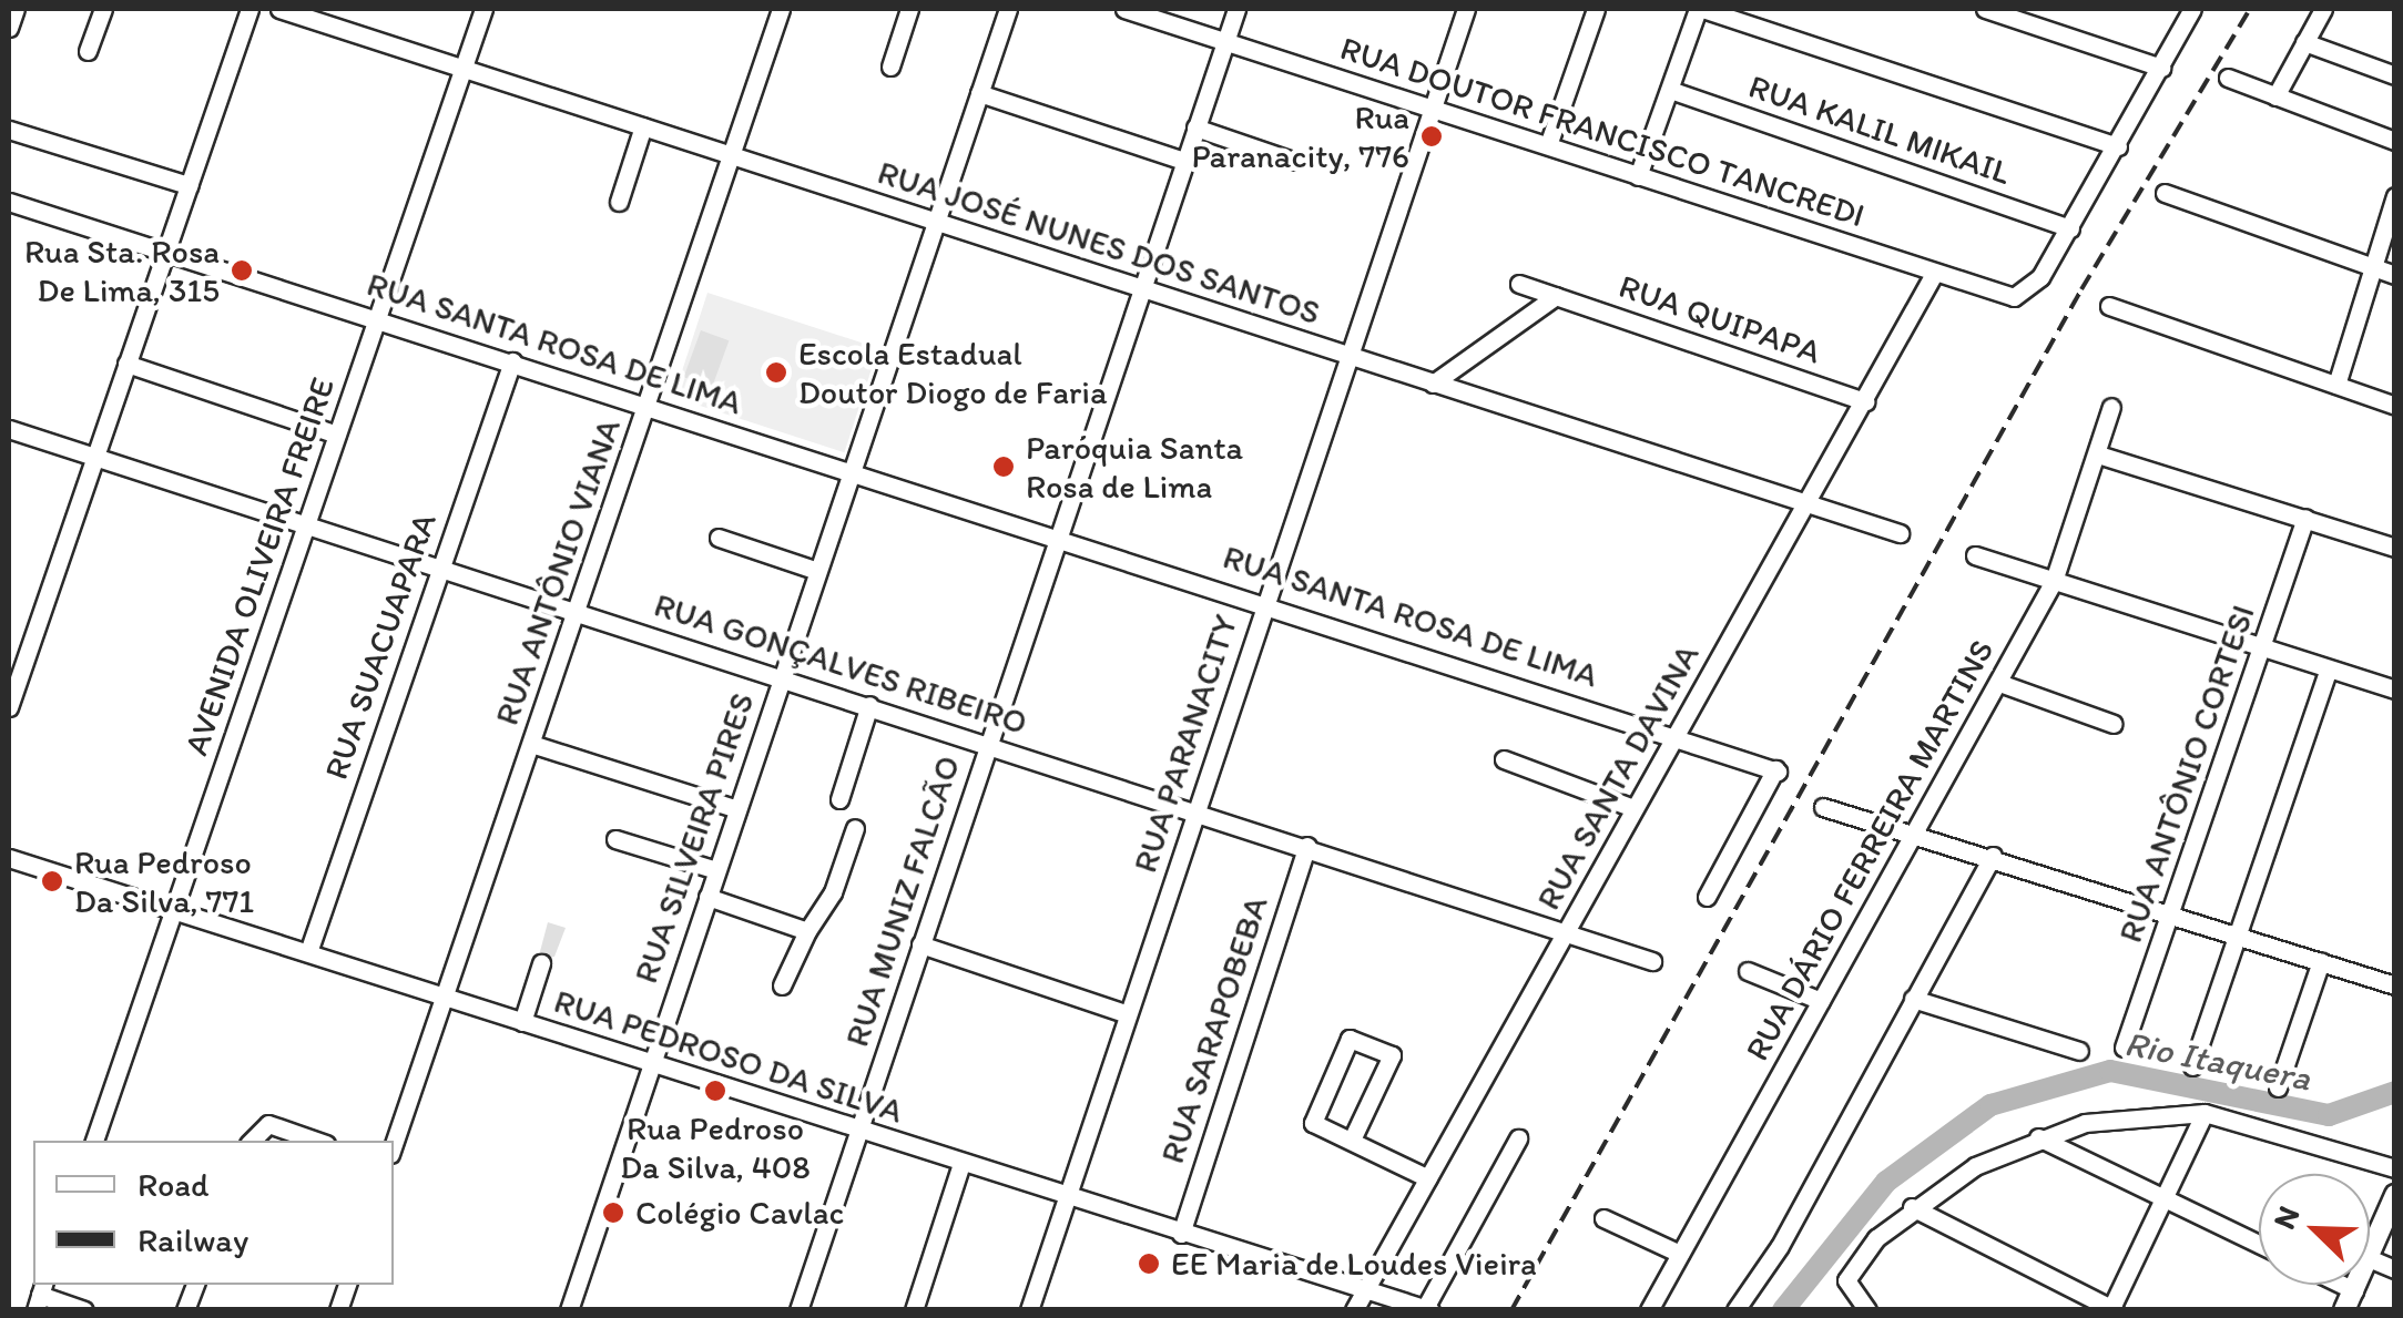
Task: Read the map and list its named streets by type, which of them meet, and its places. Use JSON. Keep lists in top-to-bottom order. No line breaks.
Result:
{"streets":{"street":["RUA KALIL MIKAIL","RUA DOUTOR FRANCISCO TANCREDI","RUA JOSÉ NUNES DOS SANTOS","RUA QUIPAPA","RUA SANTA ROSA DE LIMA","AVENIDA OLIVEIRA FREIRE","RUA ANTÔNIO VIANA","RUA SUACUAPARA","RUA GONÇALVES RIBEIRO","RUA PARANACITY","RUA ANTÔNIO CORTESI","RUA SANTA DAVINA","RUA SILVEIRA PIRES","RUA DÁRIO FERREIRA MARTINS","RUA MUNIZ FALCÃO","RUA SARAPOBEBA","RUA PEDROSO DA SILVA"]},"crossings":[["RUA KALIL MIKAIL","RUA DOUTOR FRANCISCO TANCREDI"],["RUA DOUTOR FRANCISCO TANCREDI","RUA PARANACITY"],["RUA DOUTOR FRANCISCO TANCREDI","RUA SANTA DAVINA"],["RUA DOUTOR FRANCISCO TANCREDI","RUA MUNIZ FALCÃO"],["RUA JOSÉ NUNES DOS SANTOS","AVENIDA OLIVEIRA FREIRE"],["RUA JOSÉ NUNES DOS SANTOS","RUA ANTÔNIO VIANA"],["RUA JOSÉ NUNES DOS SANTOS","RUA PARANACITY"],["RUA JOSÉ NUNES DOS SANTOS","RUA SANTA DAVINA"],["RUA JOSÉ NUNES DOS SANTOS","RUA SILVEIRA PIRES"],["RUA JOSÉ NUNES DOS SANTOS","RUA MUNIZ FALCÃO"],["RUA QUIPAPA","RUA SANTA DAVINA"],["RUA SANTA ROSA DE LIMA","AVENIDA OLIVEIRA FREIRE"],["RUA SANTA ROSA DE LIMA","RUA ANTÔNIO VIANA"],["RUA SANTA ROSA DE LIMA","RUA SUACUAPARA"],["RUA SANTA ROSA DE LIMA","RUA PARANACITY"],["RUA SANTA ROSA DE LIMA","RUA SANTA DAVINA"],["RUA SANTA ROSA DE LIMA","RUA SILVEIRA PIRES"],["RUA SANTA ROSA DE LIMA","RUA MUNIZ FALCÃO"],["AVENIDA OLIVEIRA FREIRE","RUA GONÇALVES RIBEIRO"],["AVENIDA OLIVEIRA FREIRE","RUA PEDROSO DA SILVA"],["RUA ANTÔNIO VIANA","RUA GONÇALVES RIBEIRO"],["RUA ANTÔNIO VIANA","RUA PEDROSO DA SILVA"],["RUA SUACUAPARA","RUA GONÇALVES RIBEIRO"],["RUA SUACUAPARA","RUA PEDROSO DA SILVA"],["RUA GONÇALVES RIBEIRO","RUA PARANACITY"],["RUA GONÇALVES RIBEIRO","RUA SANTA DAVINA"],["RUA GONÇALVES RIBEIRO","RUA SILVEIRA PIRES"],["RUA GONÇALVES RIBEIRO","RUA MUNIZ FALCÃO"],["RUA GONÇALVES RIBEIRO","RUA SARAPOBEBA"],["RUA PARANACITY","RUA PEDROSO DA SILVA"],["RUA SANTA DAVINA","RUA PEDROSO DA SILVA"],["RUA SILVEIRA PIRES","RUA PEDROSO DA SILVA"],["RUA MUNIZ FALCÃO","RUA PEDROSO DA SILVA"],["RUA SARAPOBEBA","RUA PEDROSO DA SILVA"]],"water":["Rio Itaquera"],"places":["Rua Paranacity, 776","Rua Sta. Rosa De Lima, 315","Escola Estadual Doutor Diogo de Faria","Paróquia Santa Rosa de Lima","Rua Pedroso Da Silva, 771","Rua Pedroso Da Silva, 408","Colégio Cavlac","EE Maria de Loudes Vieira"],"legend":["Road","Railway"],"north":"top left"}
